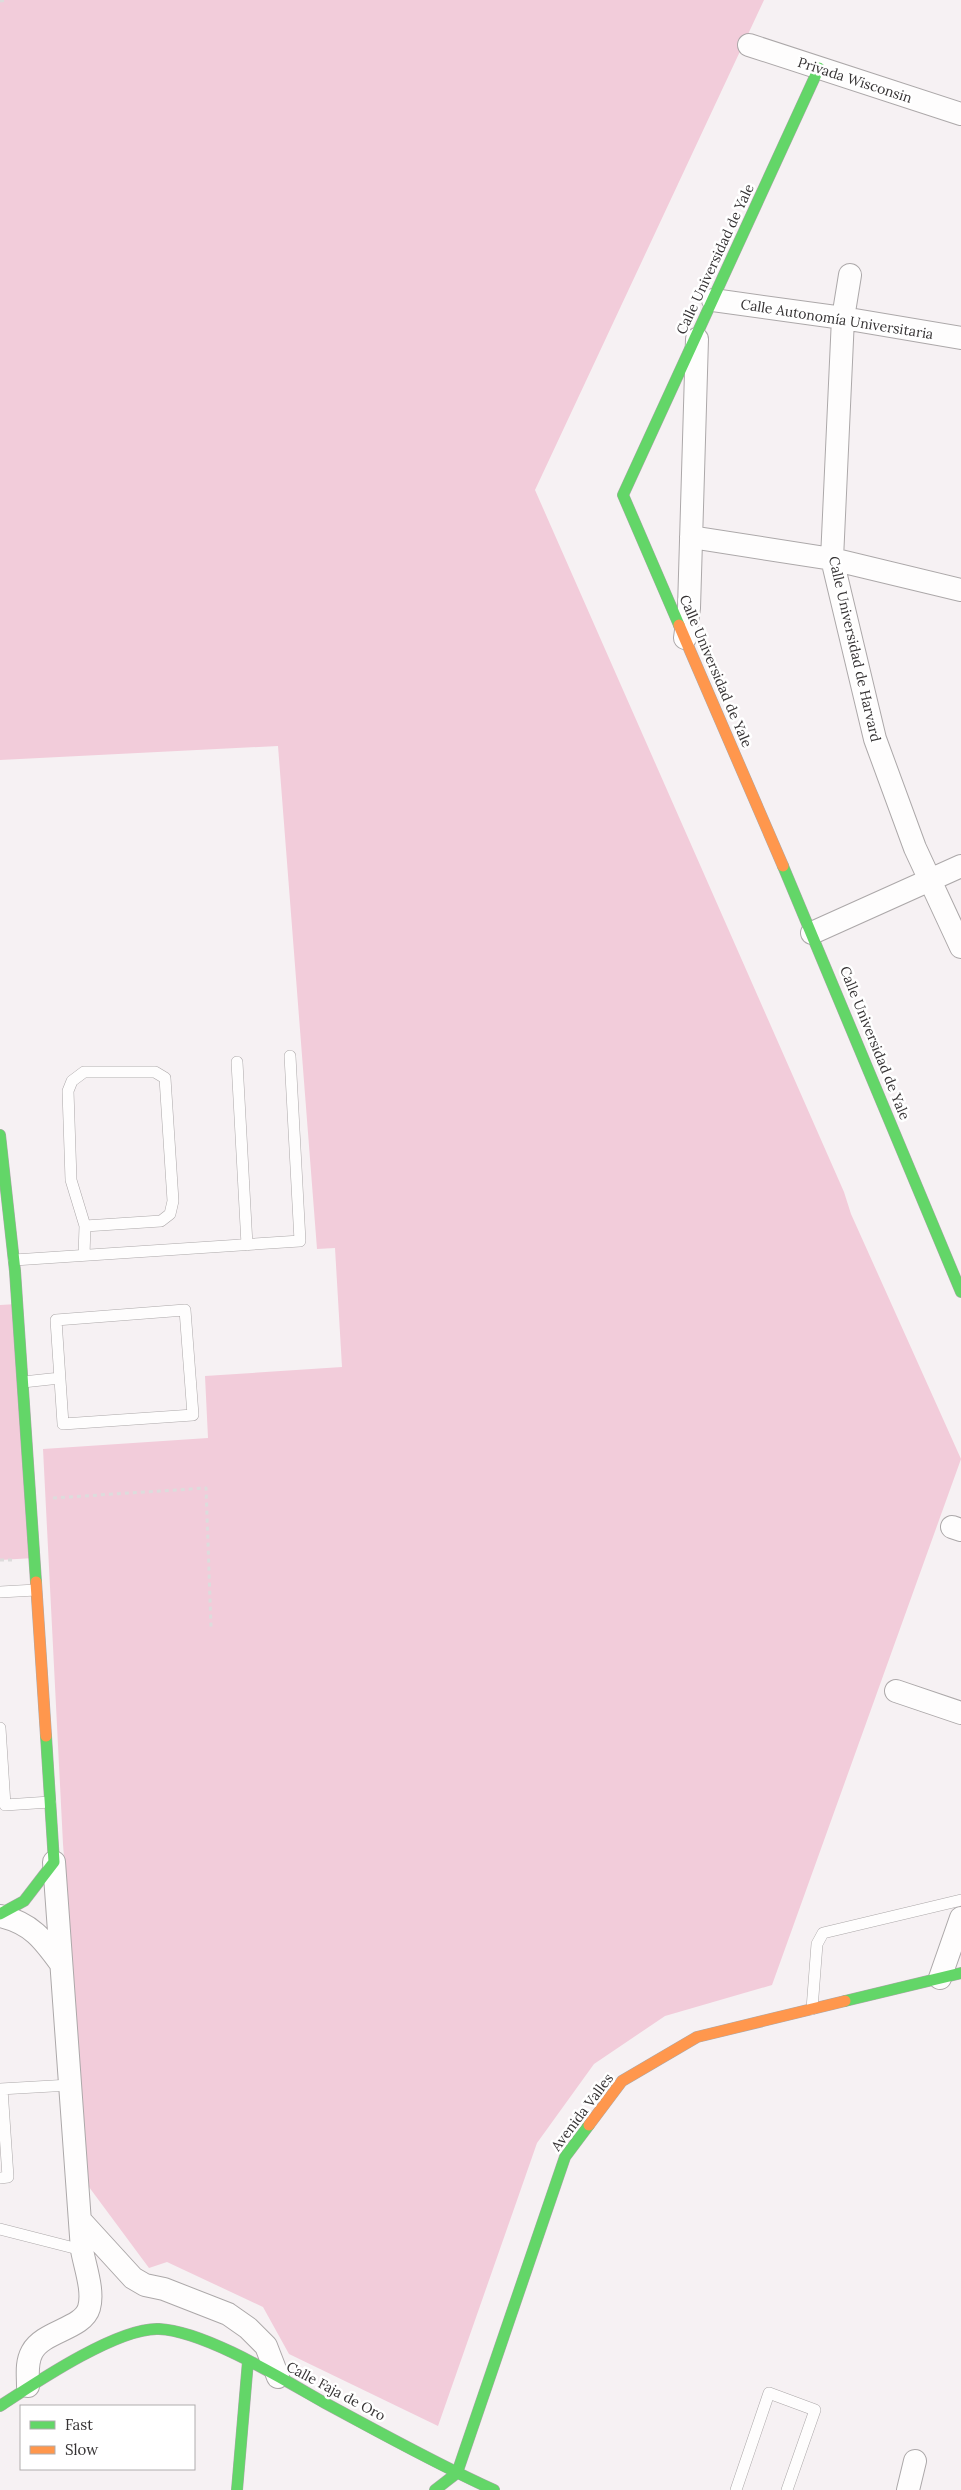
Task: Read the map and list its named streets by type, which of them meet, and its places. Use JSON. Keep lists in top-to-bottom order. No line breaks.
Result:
{"streets":{"street":["Privada Wisconsin","Calle Universidad de Yale","Calle Autonomía Universitaria","Calle Universidad de Harvard","Avenida Valles","Calle Faja de Oro"]},"crossings":[["Privada Wisconsin","Calle Universidad de Yale"],["Calle Universidad de Yale","Calle Autonomía Universitaria"],["Calle Autonomía Universitaria","Calle Universidad de Harvard"],["Avenida Valles","Calle Faja de Oro"]],"legend":["Fast","Slow"]}
